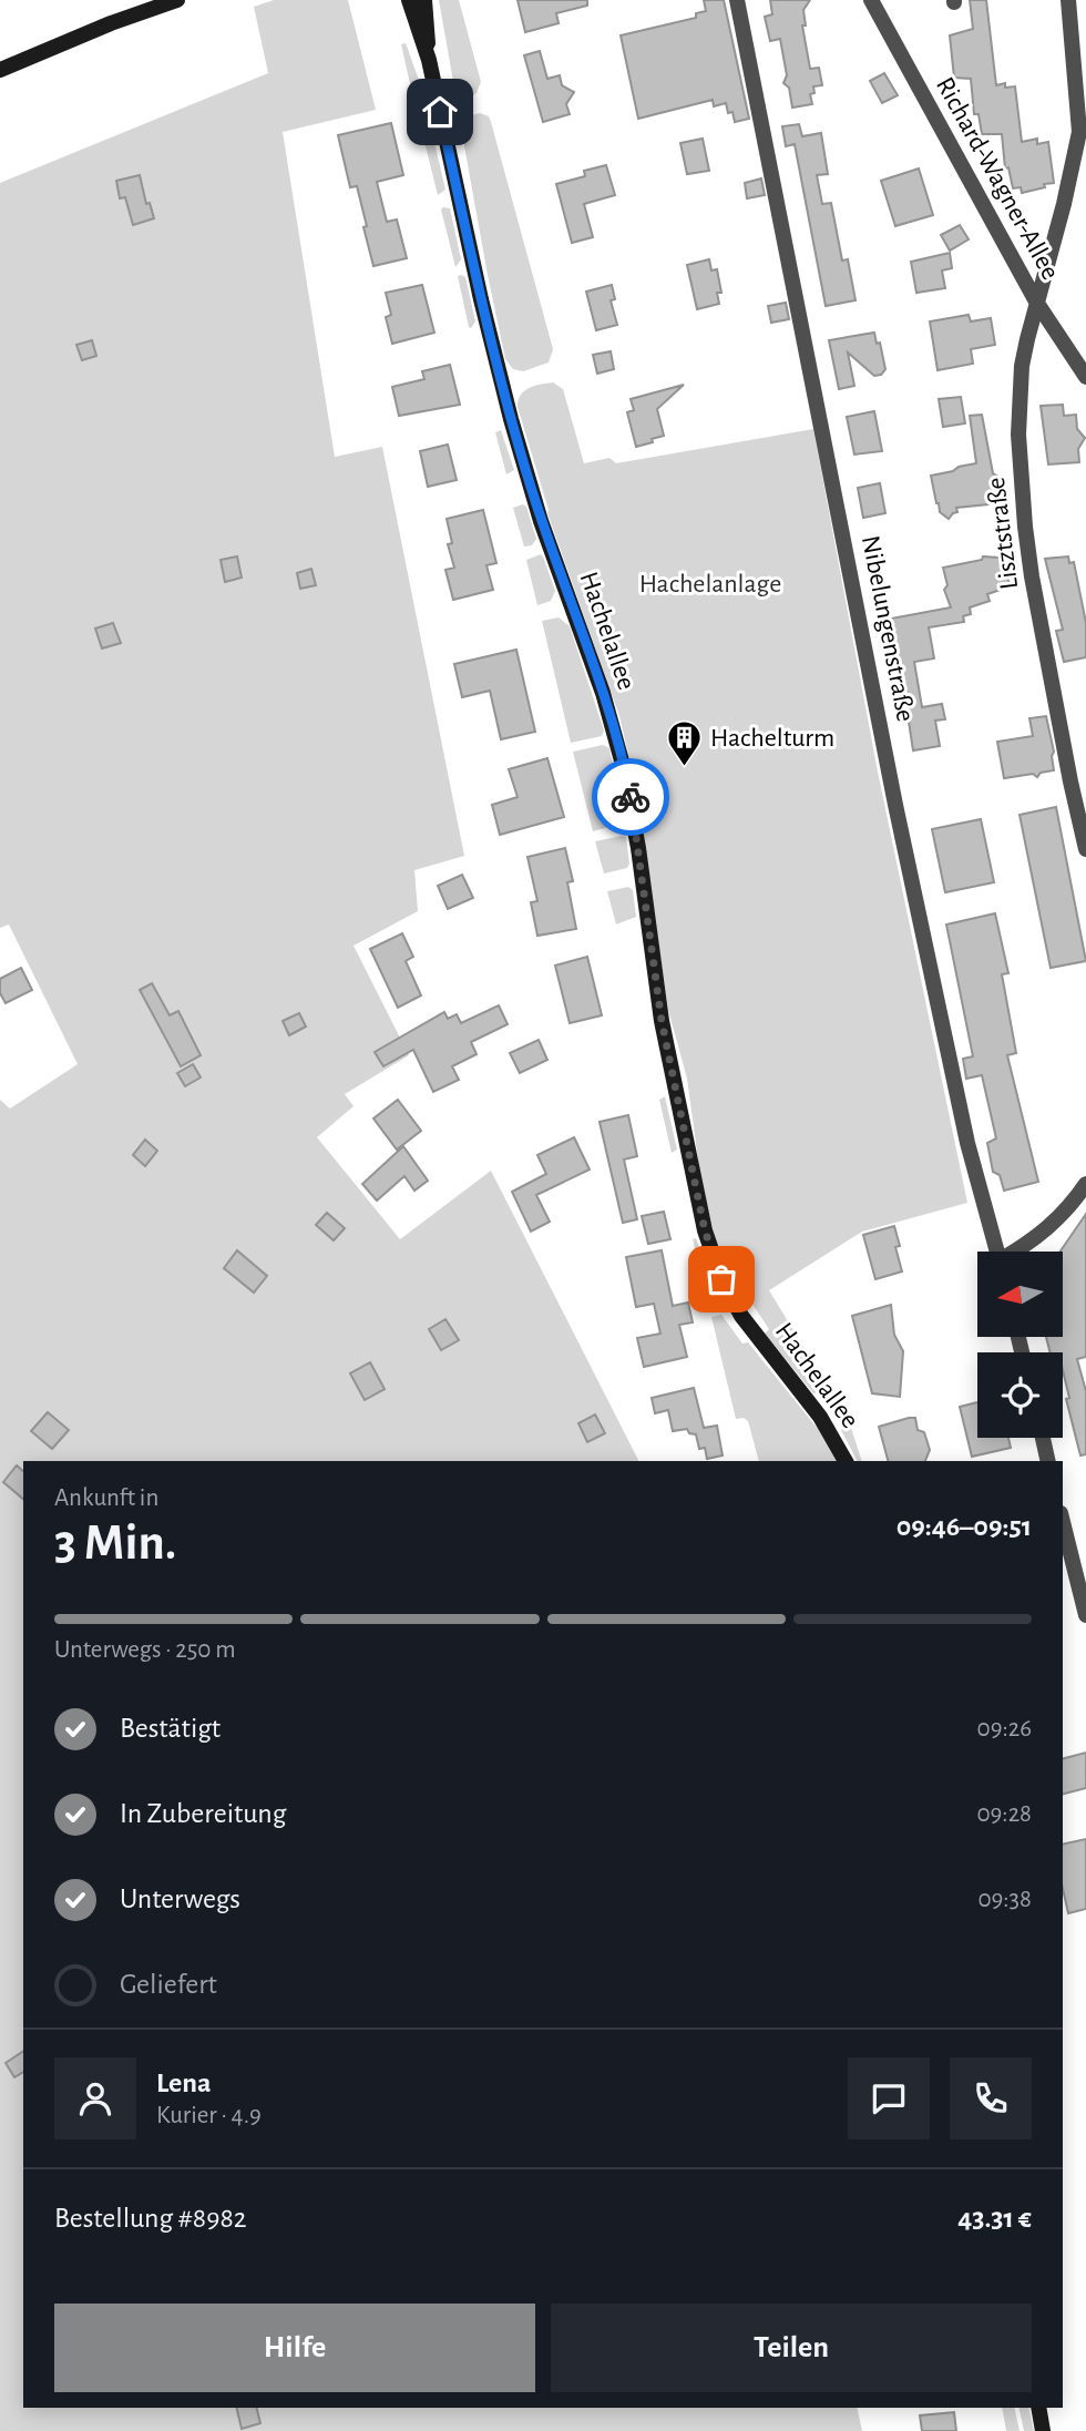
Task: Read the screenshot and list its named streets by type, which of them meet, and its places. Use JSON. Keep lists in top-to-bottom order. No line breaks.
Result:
{"streets":{"street":["Richard-Wagner-Allee","Lisztstraße","Nibelungenstraße","Hachelallee"]},"crossings":[["Richard-Wagner-Allee","Lisztstraße"]],"parks":["Hachelanlage"],"places":{"building":["Hachelturm"]},"north":"left","page":{"heading":["3 Min.","Ankunft in","09:46–09:51"],"panel":["Lena","Kurier · 4.9","Bestellung #8982","43.31 €"],"bar":"Unterwegs · 250 m","list":[["Bestätigt","09:26"],["In Zubereitung","09:28"],["Unterwegs","09:38"],"Geliefert"],"buttons":["Hilfe","Teilen"]}}
